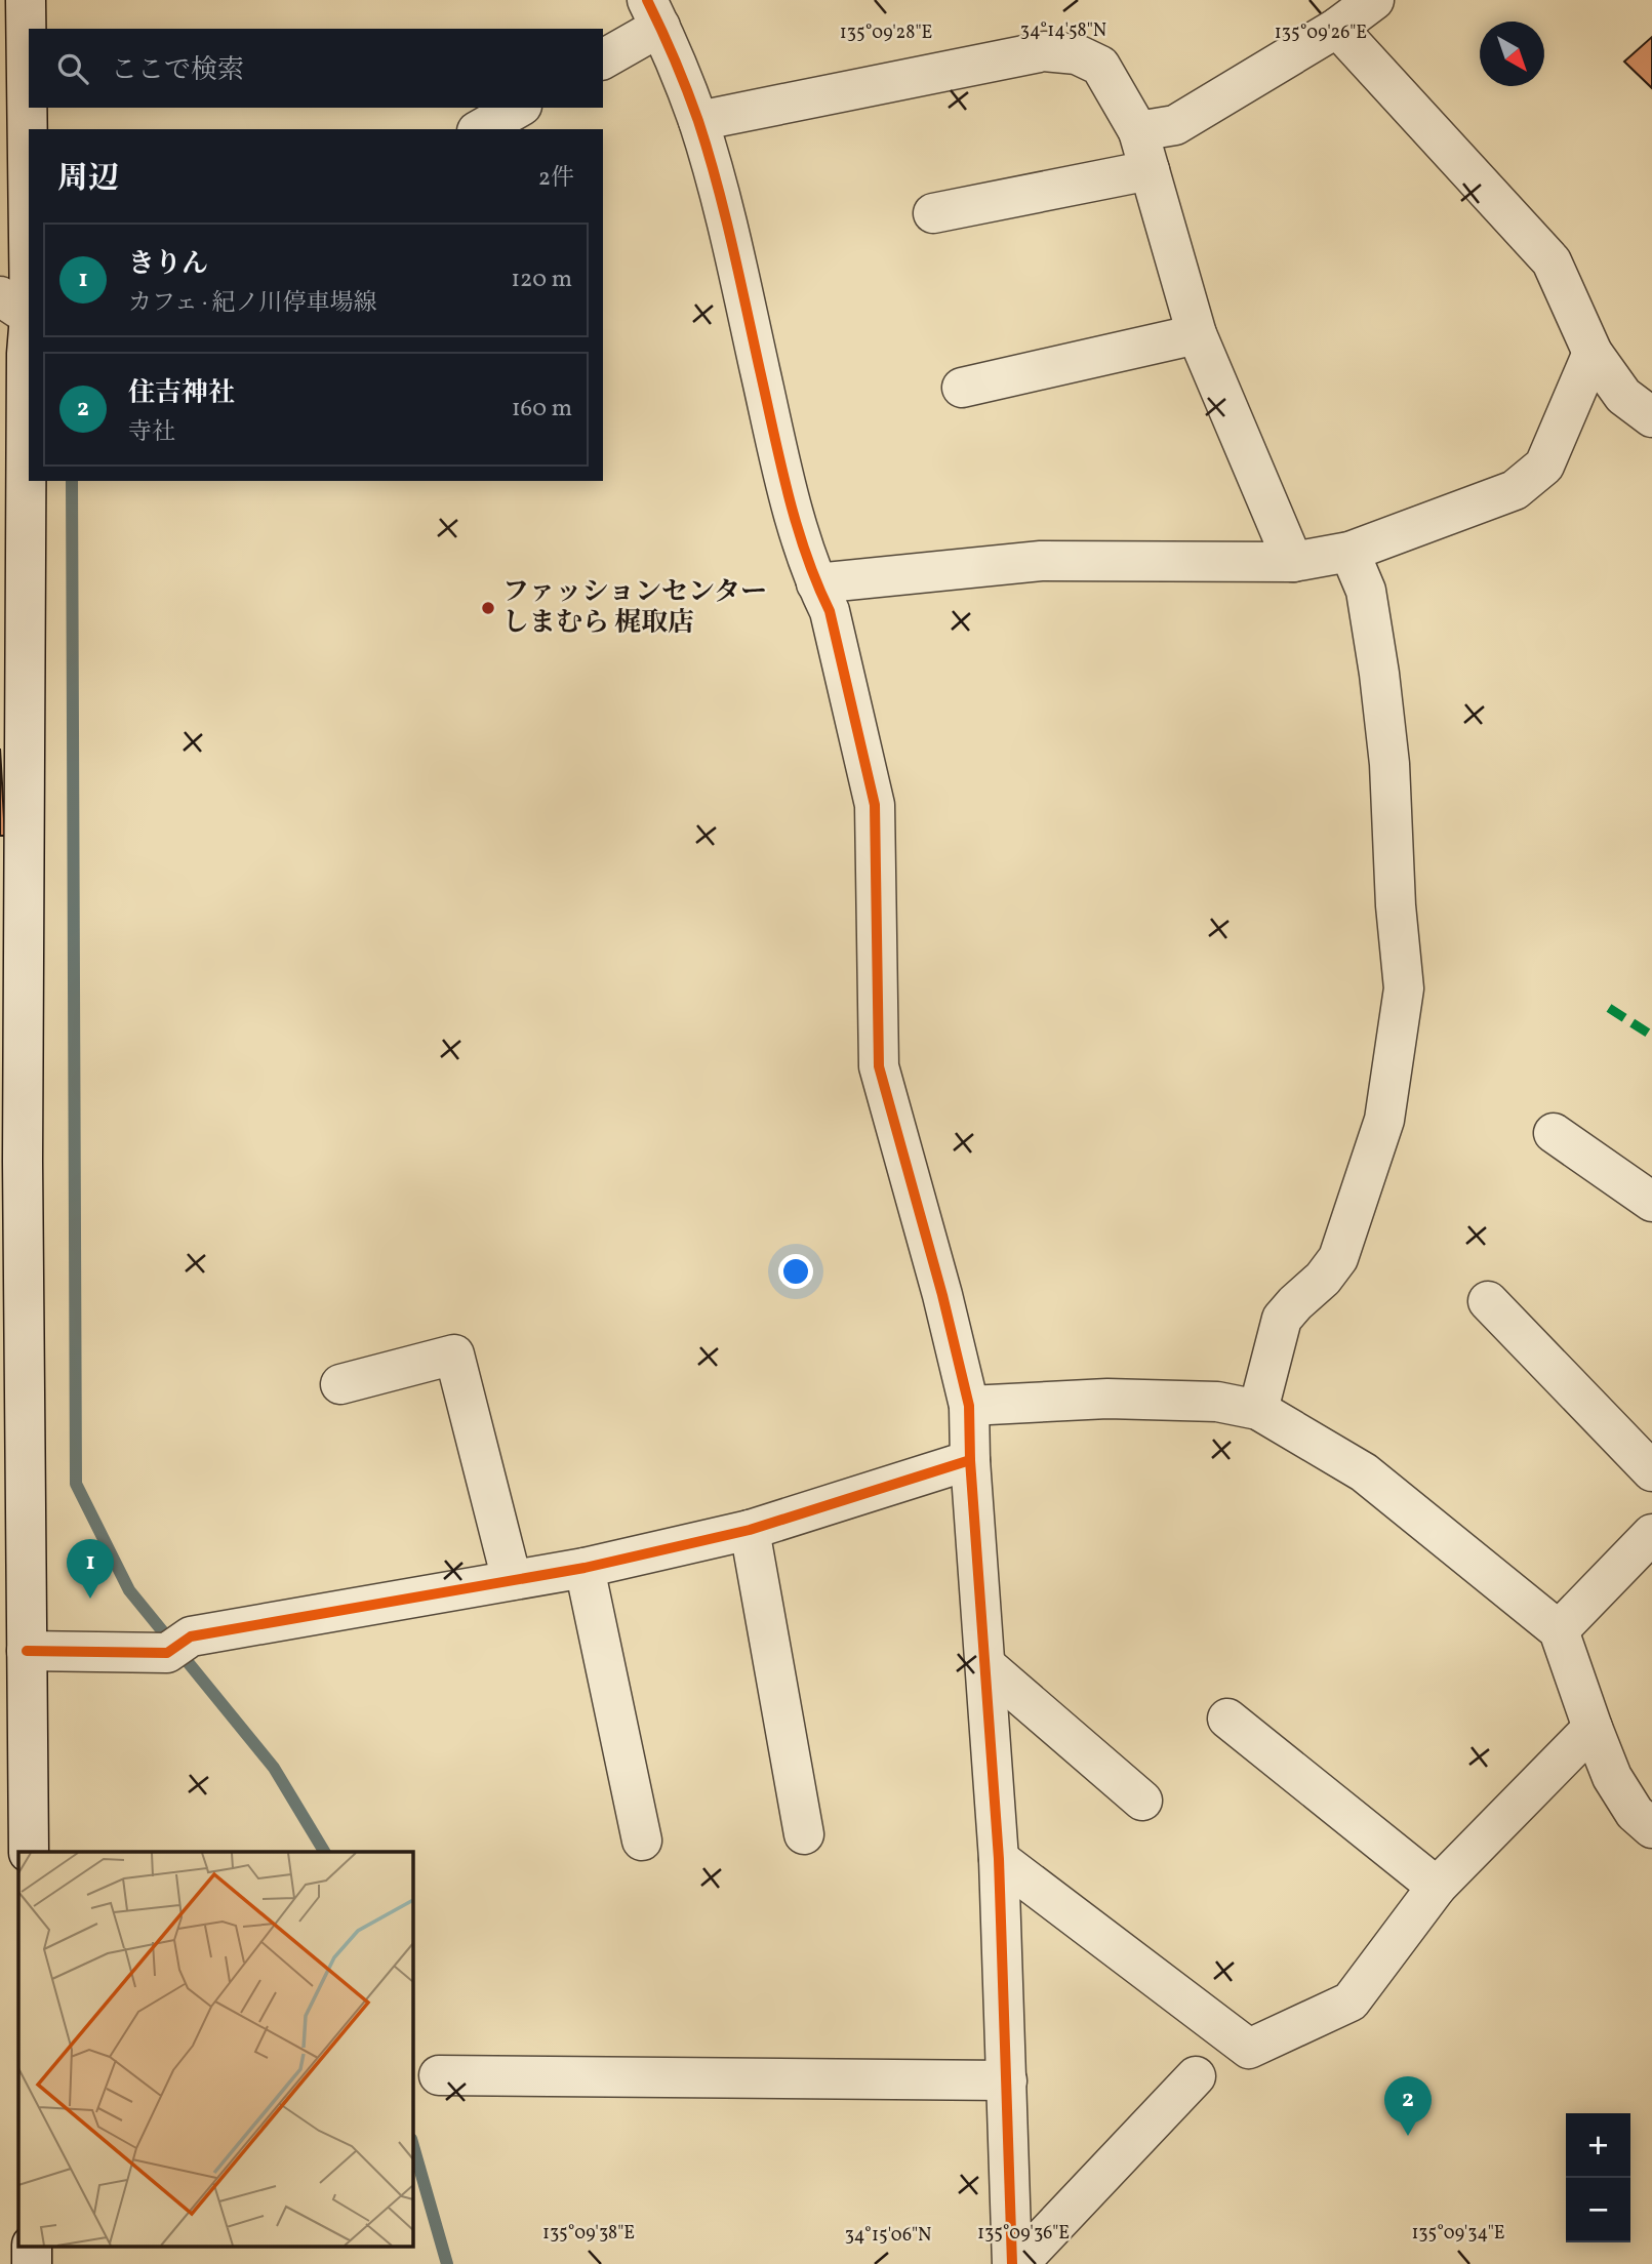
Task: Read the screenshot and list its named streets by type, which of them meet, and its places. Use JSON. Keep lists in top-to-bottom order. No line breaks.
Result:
{"places":["ファッションセンター しまむら 梶取店"],"north":"bottom right","page":{"search":"ここで検索","heading":["周辺","2件"],"list":[{"mark":"1","name":"きりん","note":"カフェ · 紀ノ川停車場線","value":"120 m"},{"mark":"2","name":"住吉神社","note":"寺社","value":"160 m"}],"pins":["1","2"],"map_buttons":["+","−"]},"coordinates":["34°14'58\"N","135°09'28\"E","135°09'26\"E","135°09'38\"E","135°09'36\"E","135°09'34\"E","34°15'06\"N"]}
